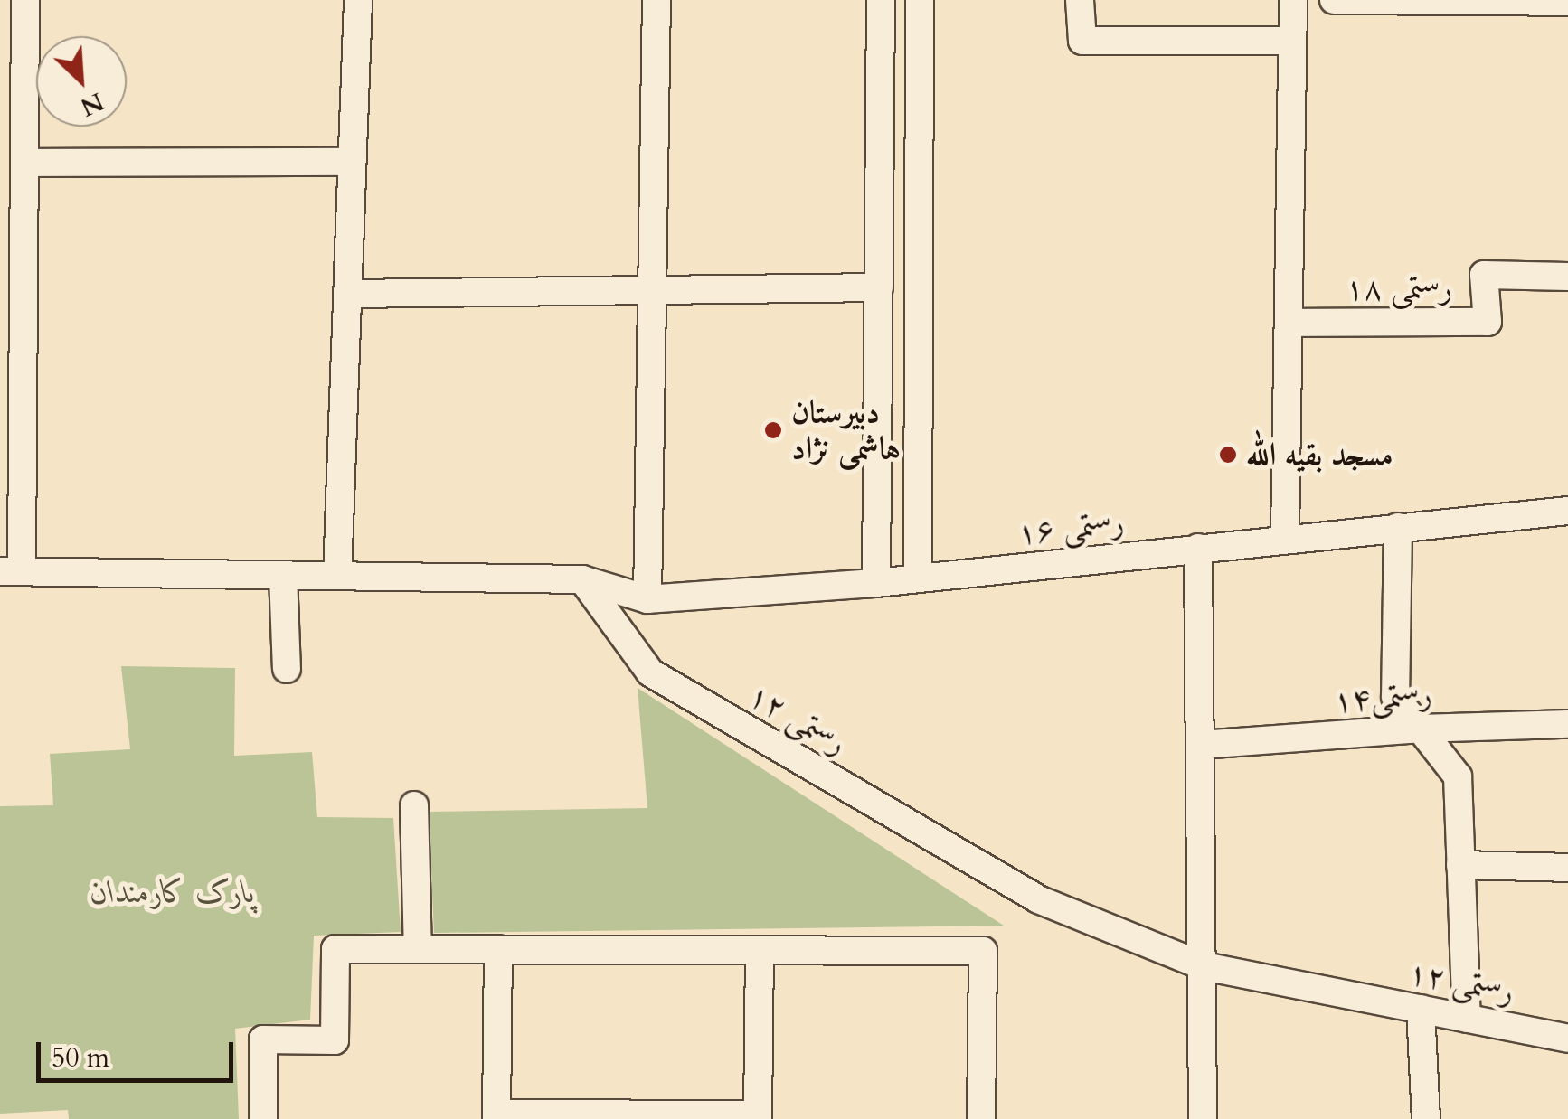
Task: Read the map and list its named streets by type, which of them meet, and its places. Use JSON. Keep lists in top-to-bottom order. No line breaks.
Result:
{"streets":{"street":["رستمی ۱۸","رستمی ۱۶","رستمی۱۴","رستمی ۱۲"]},"crossings":[["رستمی ۱۶","رستمی ۱۲"]],"parks":["پارک کارمندان"],"places":["دبیرستان هاشمی نژاد","مسجد بقیه الله"],"scale_bar":"50 m","north":"bottom right"}
